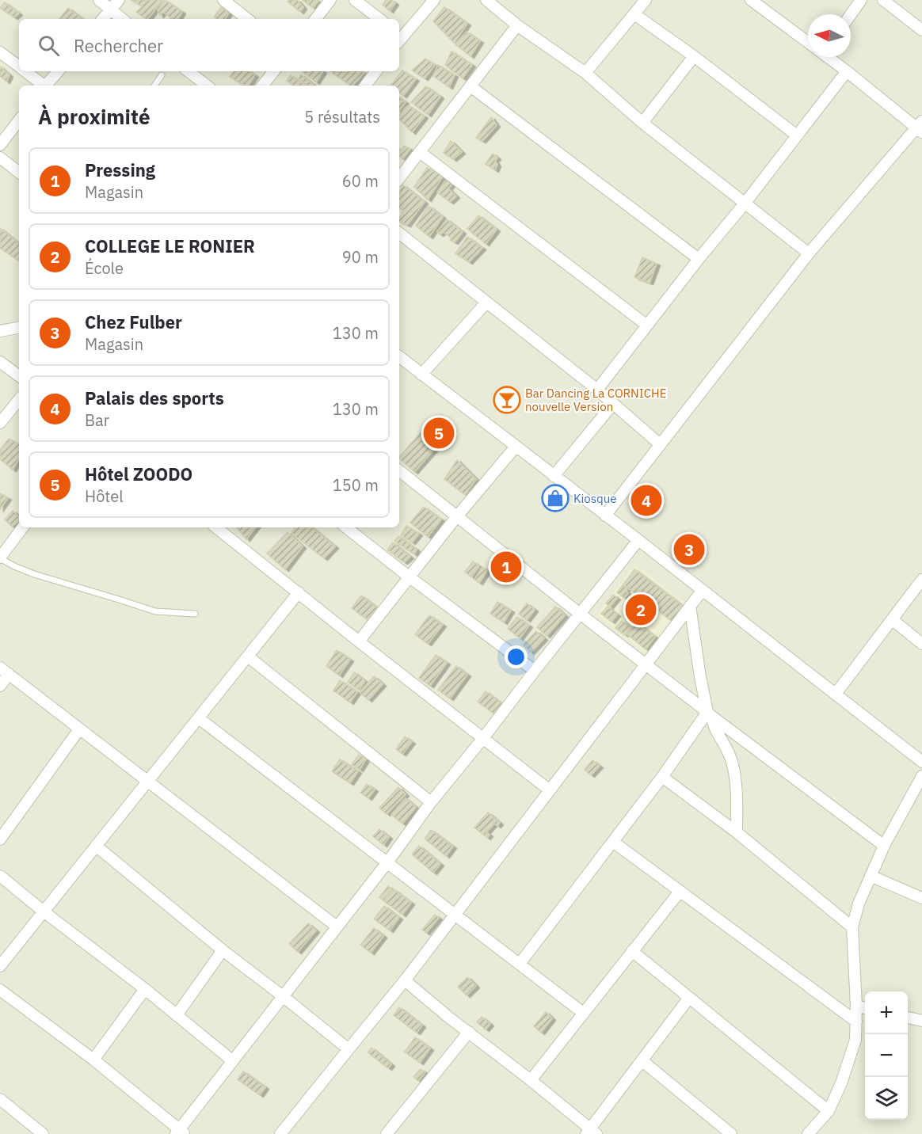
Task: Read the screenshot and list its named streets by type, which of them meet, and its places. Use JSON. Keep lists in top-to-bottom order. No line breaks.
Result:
{"places":{"bar":["Bar Dancing La CORNICHE nouvelle Version"],"shop":["Kiosque"]},"north":"left","page":{"search":"Rechercher","heading":["À proximité","5 résultats"],"list":[{"mark":"1","name":"Pressing","note":"Magasin","value":"60 m"},{"mark":"2","name":"COLLEGE LE RONIER","note":"École","value":"90 m"},{"mark":"3","name":"Chez Fulber","note":"Magasin","value":"130 m"},{"mark":"4","name":"Palais des sports","note":"Bar","value":"130 m"},{"mark":"5","name":"Hôtel ZOODO","note":"Hôtel","value":"150 m"}],"pins":["5","4","3","1","2"],"map_buttons":["+","−"]}}
